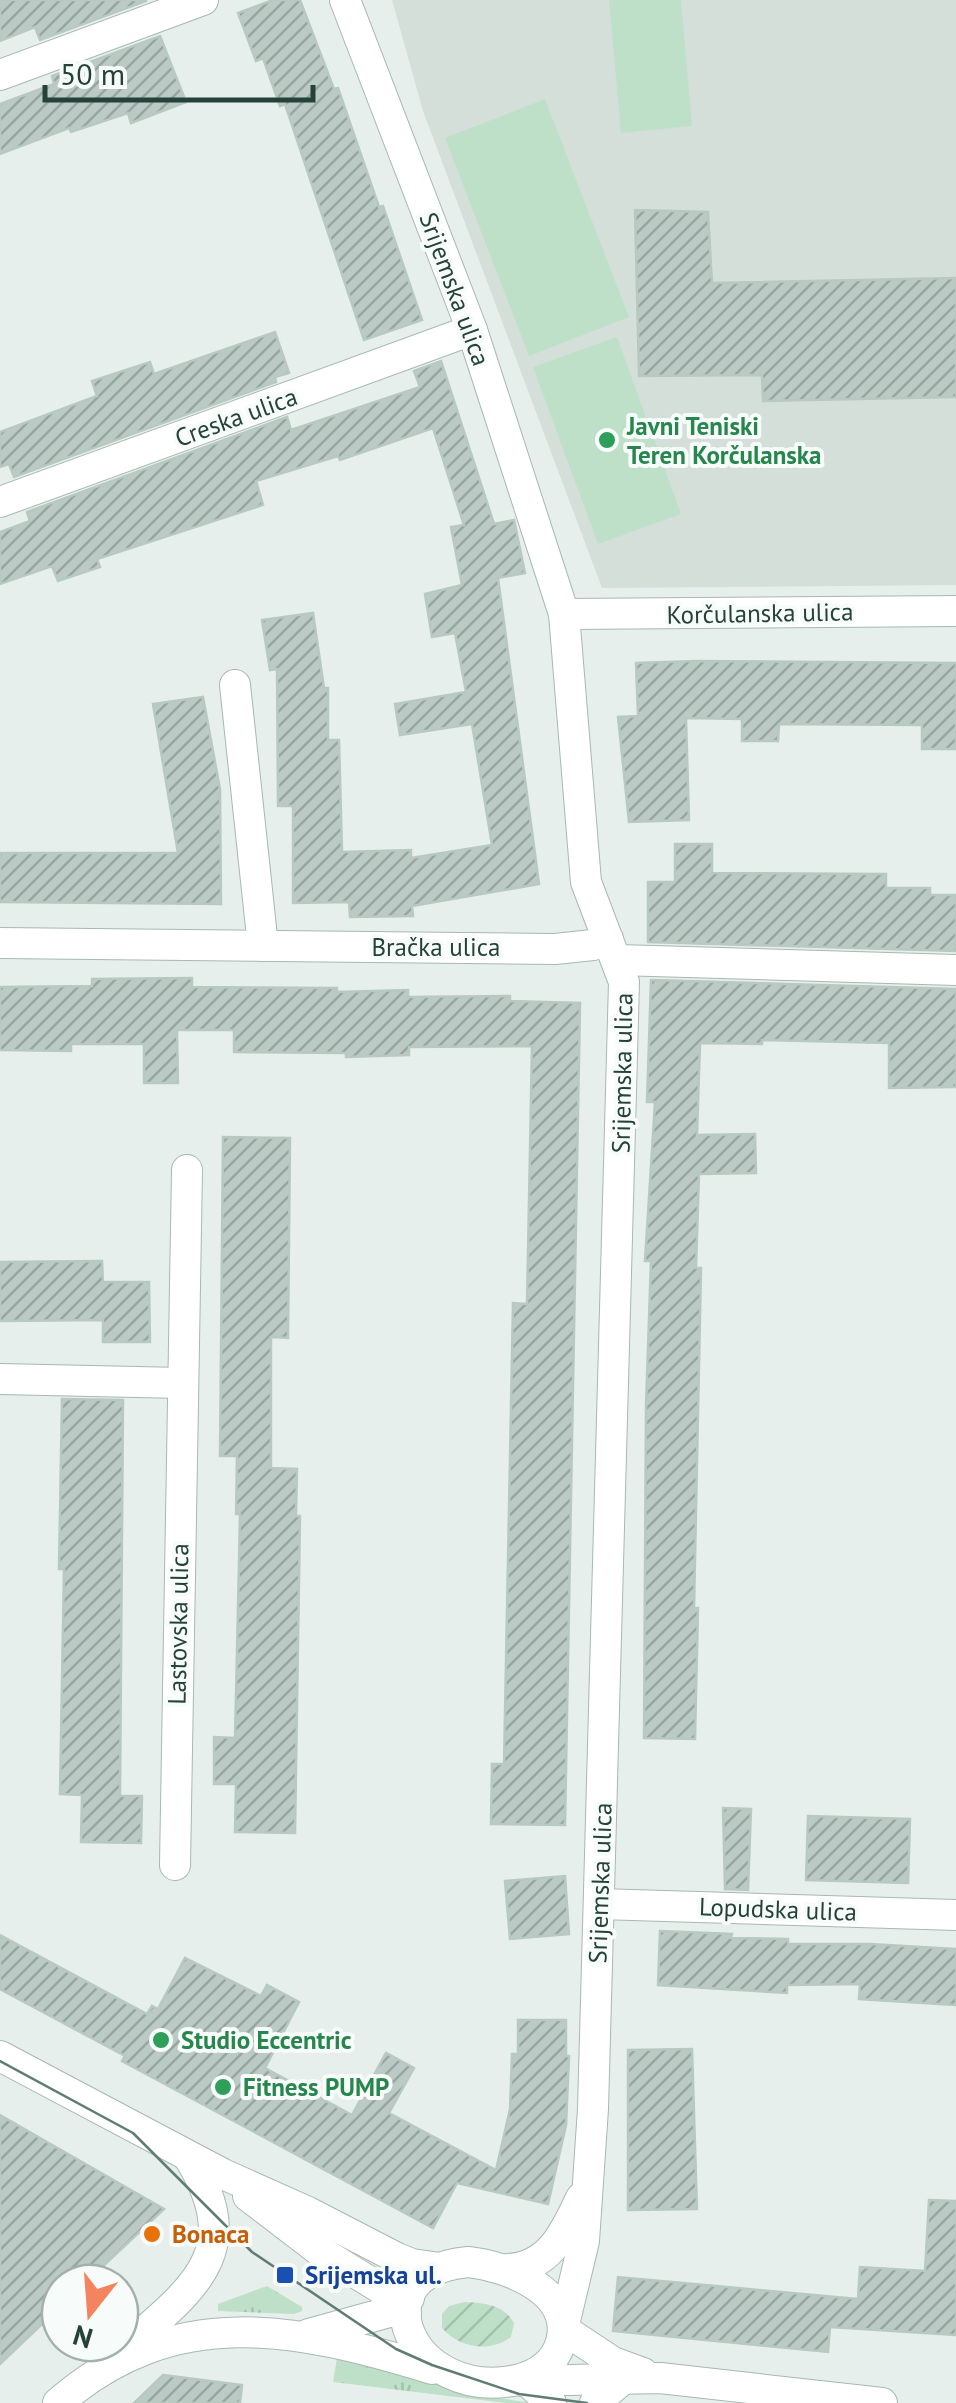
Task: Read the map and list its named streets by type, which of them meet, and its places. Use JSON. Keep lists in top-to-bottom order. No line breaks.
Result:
{"streets":{"street":["Srijemska ulica","Creska ulica","Korčulanska ulica","Bračka ulica","Lastovska ulica","Lopudska ulica"]},"crossings":[["Srijemska ulica","Creska ulica"],["Srijemska ulica","Korčulanska ulica"],["Srijemska ulica","Bračka ulica"],["Srijemska ulica","Lopudska ulica"]],"places":{"other":["Javni Teniski Teren Korčulanska","Studio Eccentric","Fitness PUMP","Bonaca"],"transit":["Srijemska ul."]},"scale_bar":"50 m","north":"bottom"}
